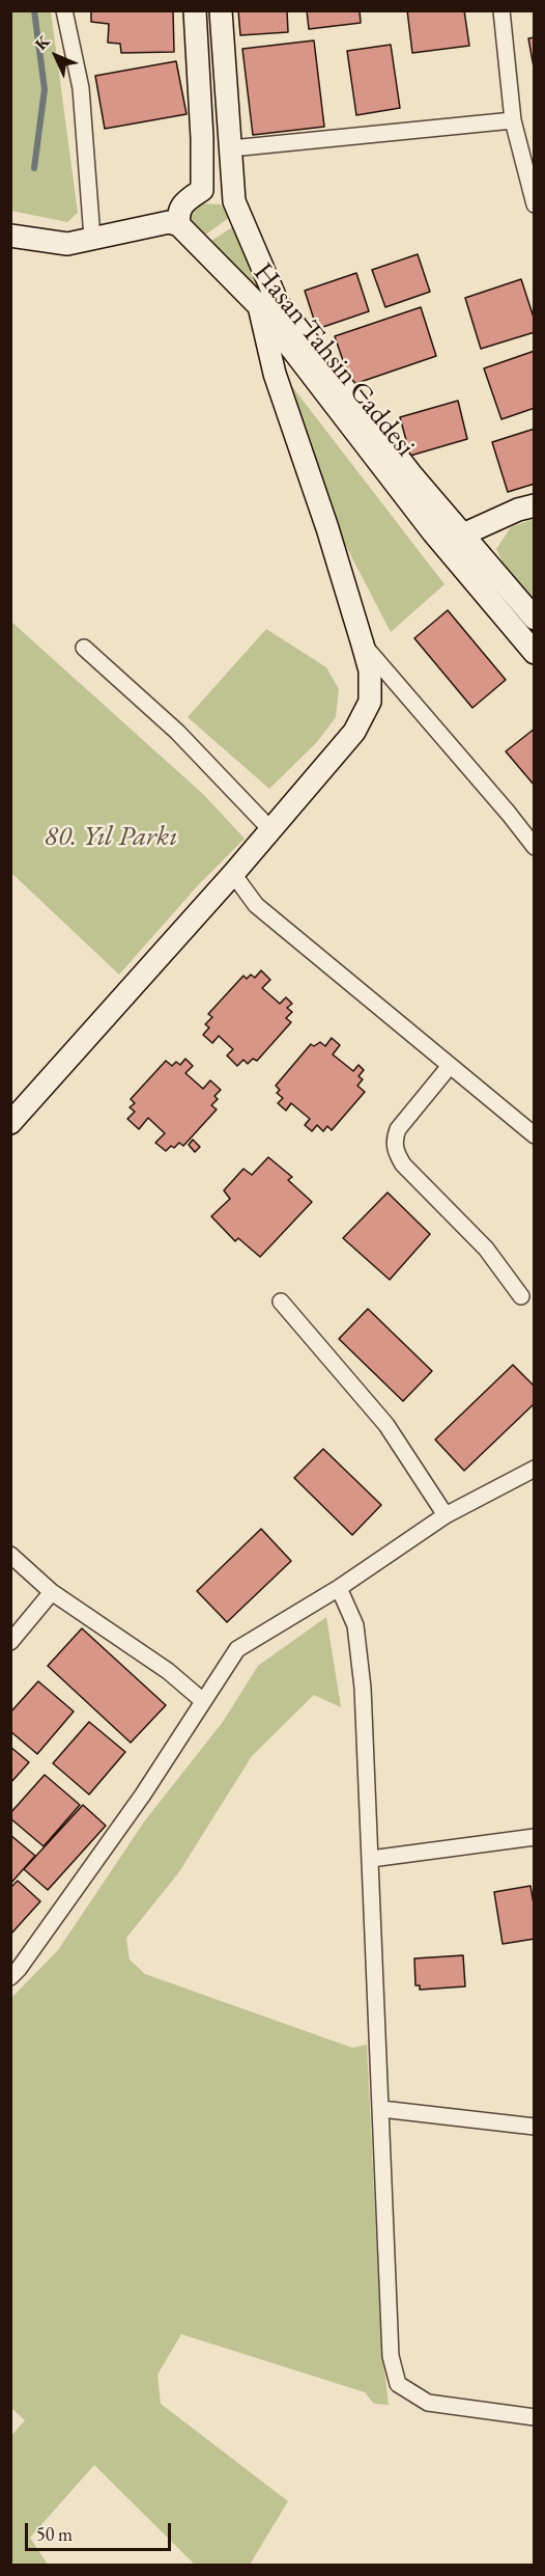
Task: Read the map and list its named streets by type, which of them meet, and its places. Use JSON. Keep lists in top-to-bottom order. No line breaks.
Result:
{"streets":{"main road":["Hasan Tahsin Caddesi"]},"parks":["80. Yıl Parkı"],"scale_bar":"50 m","north":"top left"}
